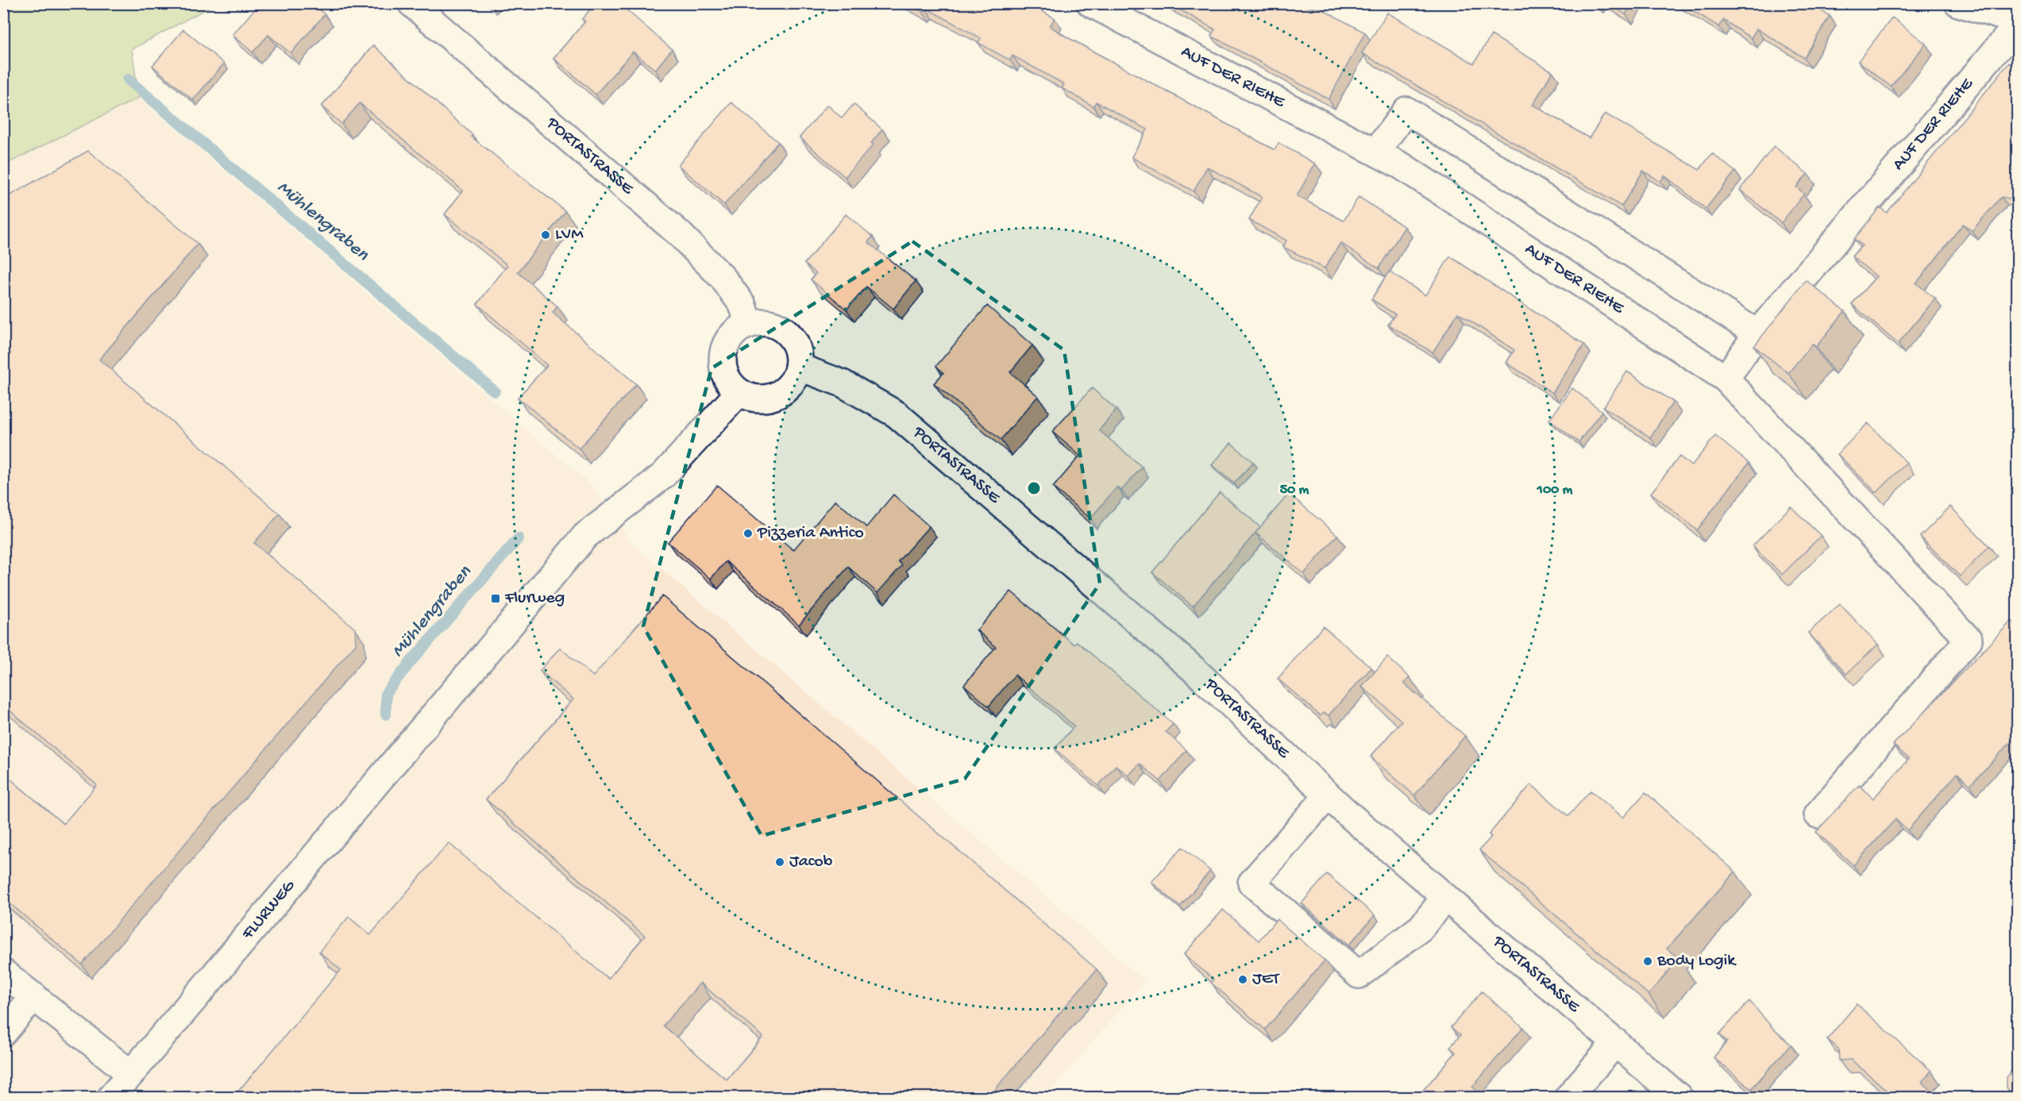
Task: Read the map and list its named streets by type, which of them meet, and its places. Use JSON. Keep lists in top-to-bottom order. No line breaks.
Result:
{"streets":{"street":["AUF DER RIEHE","PORTASTRASSE","FLURWEG"]},"crossings":[["PORTASTRASSE","FLURWEG"]],"water":["Mühlengraben"],"places":{"other":["LVM","Pizzeria Antico","Jacob","Body Logik","JET"],"transit":["Flurweg"]},"rings":["50 m","100 m"]}
